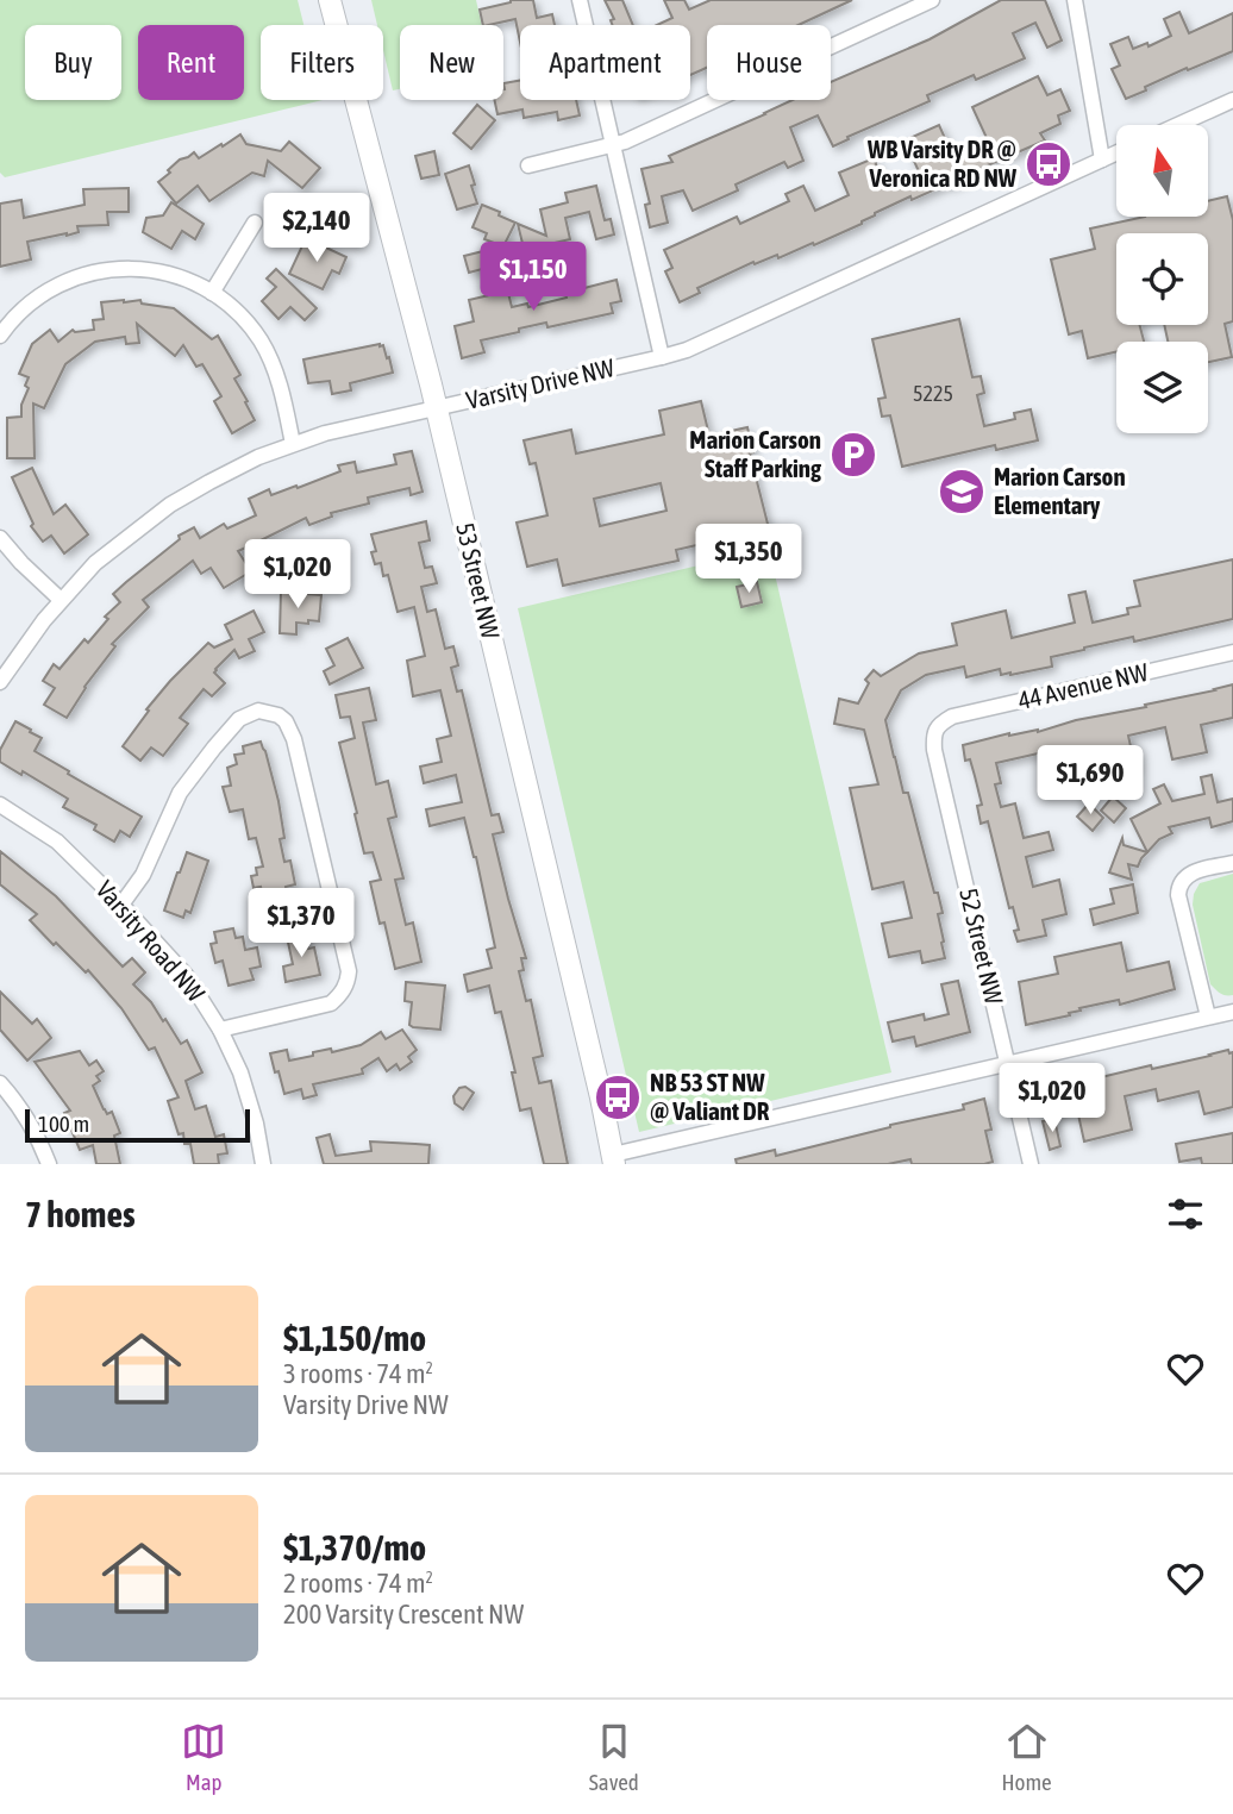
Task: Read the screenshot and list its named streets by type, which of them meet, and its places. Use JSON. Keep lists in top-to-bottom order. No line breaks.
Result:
{"streets":{"street":["Varsity Drive NW","53 Street NW","44 Avenue NW","Varsity Road NW","52 Street NW"]},"crossings":[["Varsity Drive NW","53 Street NW"],["44 Avenue NW","52 Street NW"]],"places":{"bus stop":["WB Varsity DR @ Veronica RD NW","NB 53 ST NW @ Valiant DR"],"parking":["Marion Carson Staff Parking"],"school or university":["Marion Carson Elementary"]},"house_numbers":["5225"],"scale_bar":"100 m","north":"top","page":{"chip":["Buy","Rent","Filters","New","Apartment","House"],"price":["$2,140","$1,150","$1,350","$1,020","$1,690","$1,370","$1,020"],"scale":"100 m","heading":"7 homes","list":[{"name":"$1,150/mo","note":"3 rooms · 74 m² · Varsity Drive NW"},{"name":"$1,370/mo","note":"2 rooms · 74 m² · 200 Varsity Crescent NW"}],"tabs":["Map","Saved","Home"]}}
